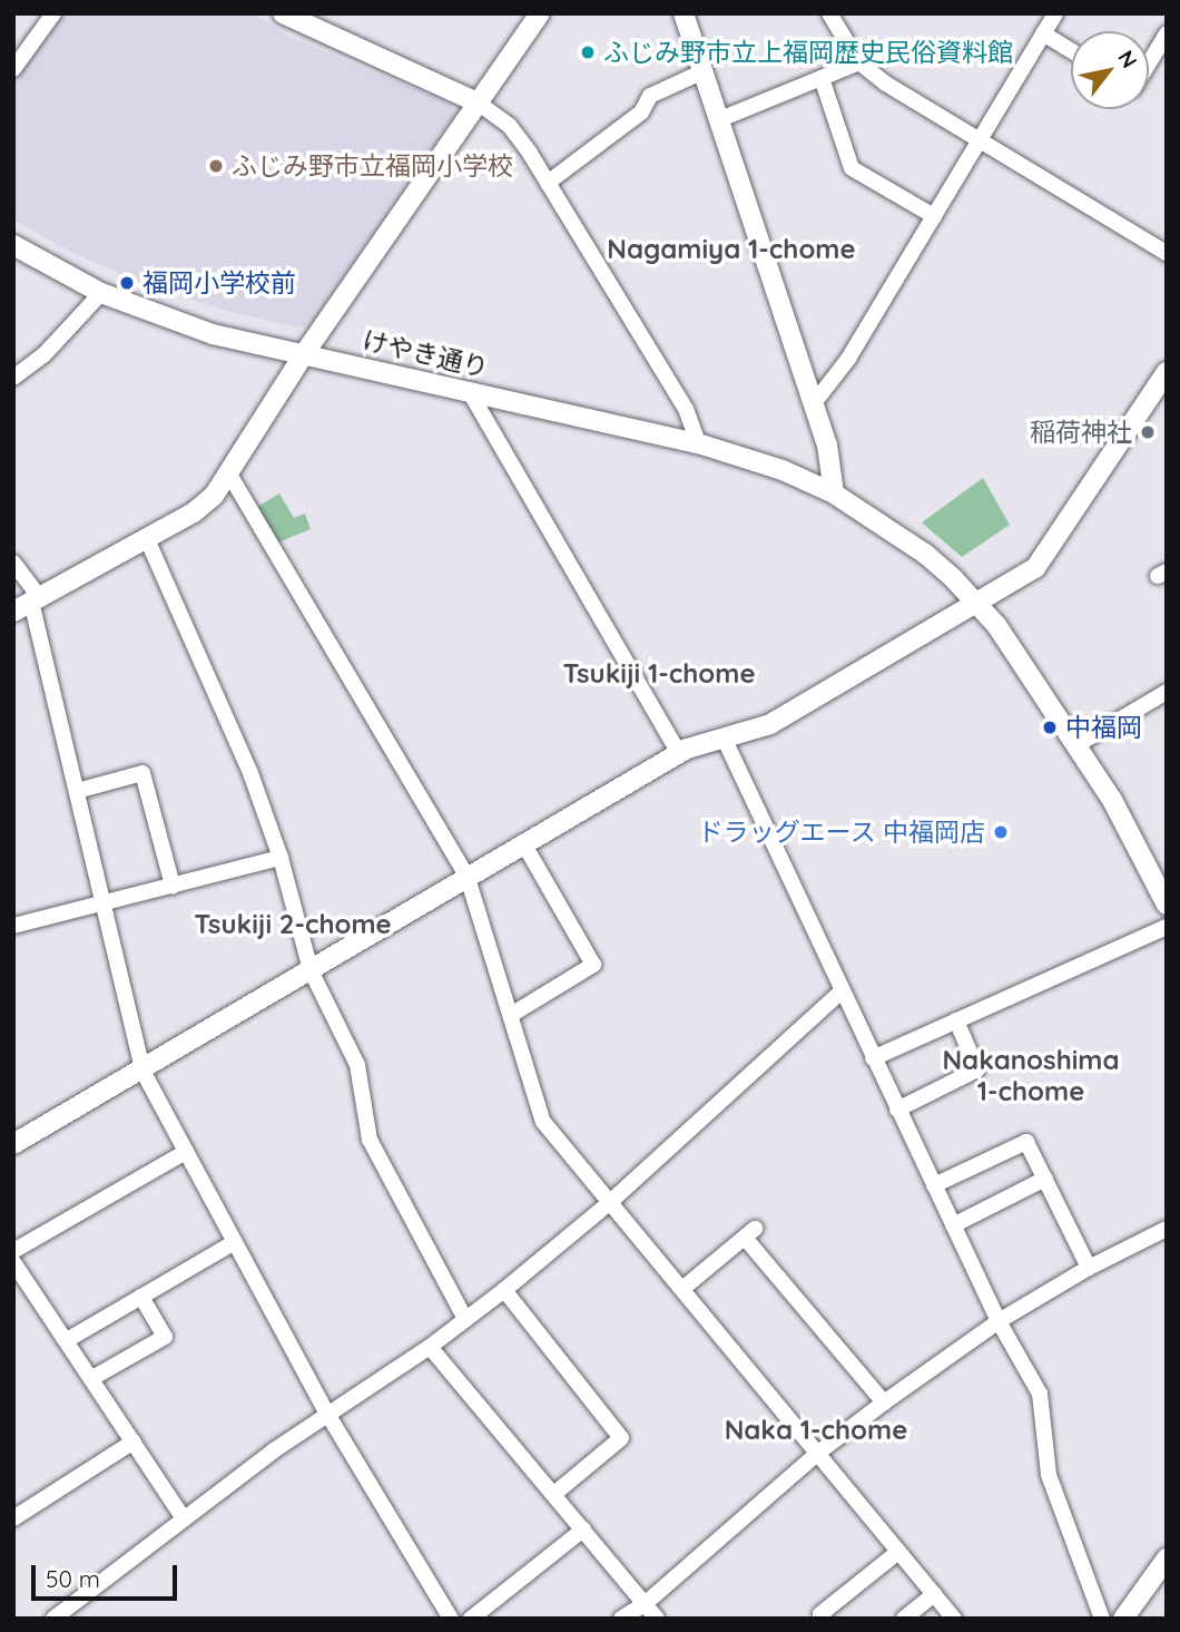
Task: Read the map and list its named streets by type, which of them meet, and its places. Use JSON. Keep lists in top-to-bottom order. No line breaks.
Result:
{"streets":{"street":["けやき通り"]},"districts":["Nagamiya 1-chome","Tsukiji 1-chome","Tsukiji 2-chome","Nakanoshima 1-chome","Naka 1-chome"],"places":["ふじみ野市立上福岡歴史民俗資料館","ふじみ野市立福岡小学校","福岡小学校前","稲荷神社","中福岡","ドラッグエース 中福岡店"],"scale_bar":"50 m","north":"top right"}
